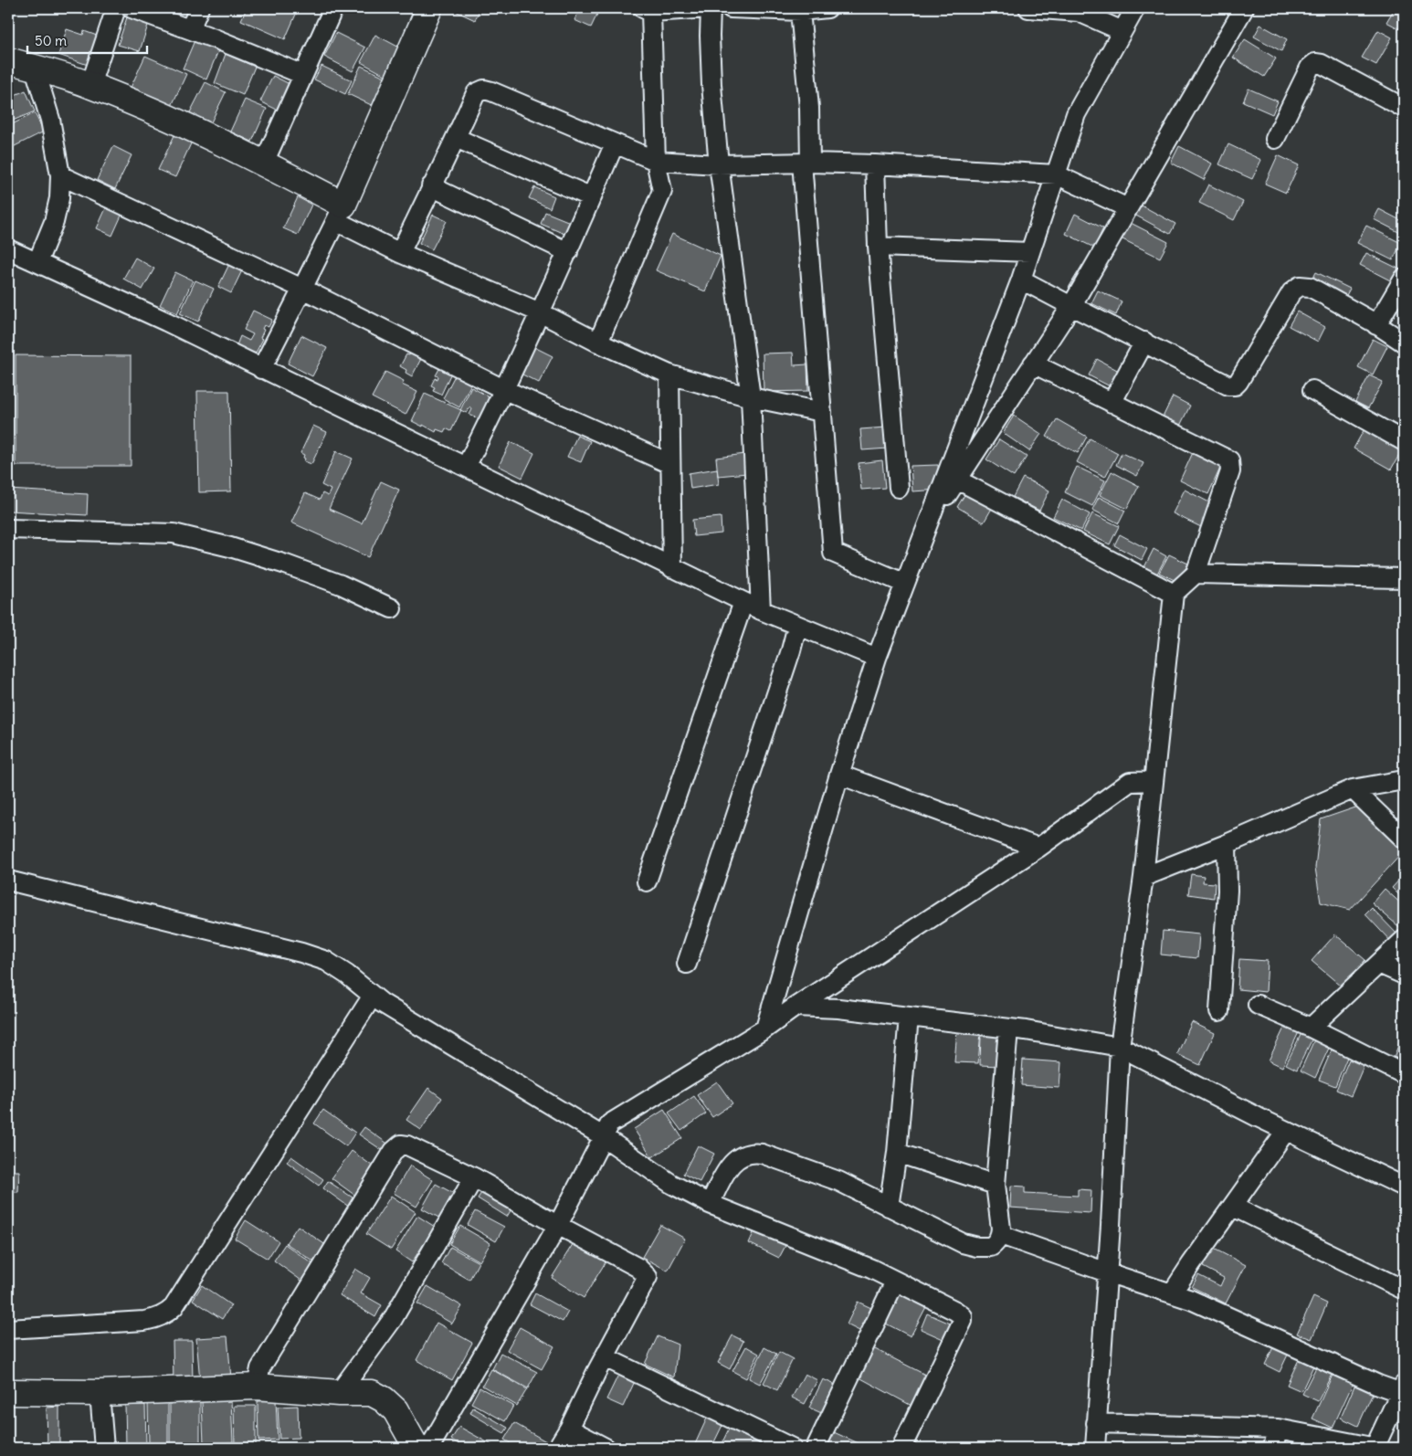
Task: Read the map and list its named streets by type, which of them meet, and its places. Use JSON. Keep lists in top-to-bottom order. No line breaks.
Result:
{"scale_bar":"50 m"}
